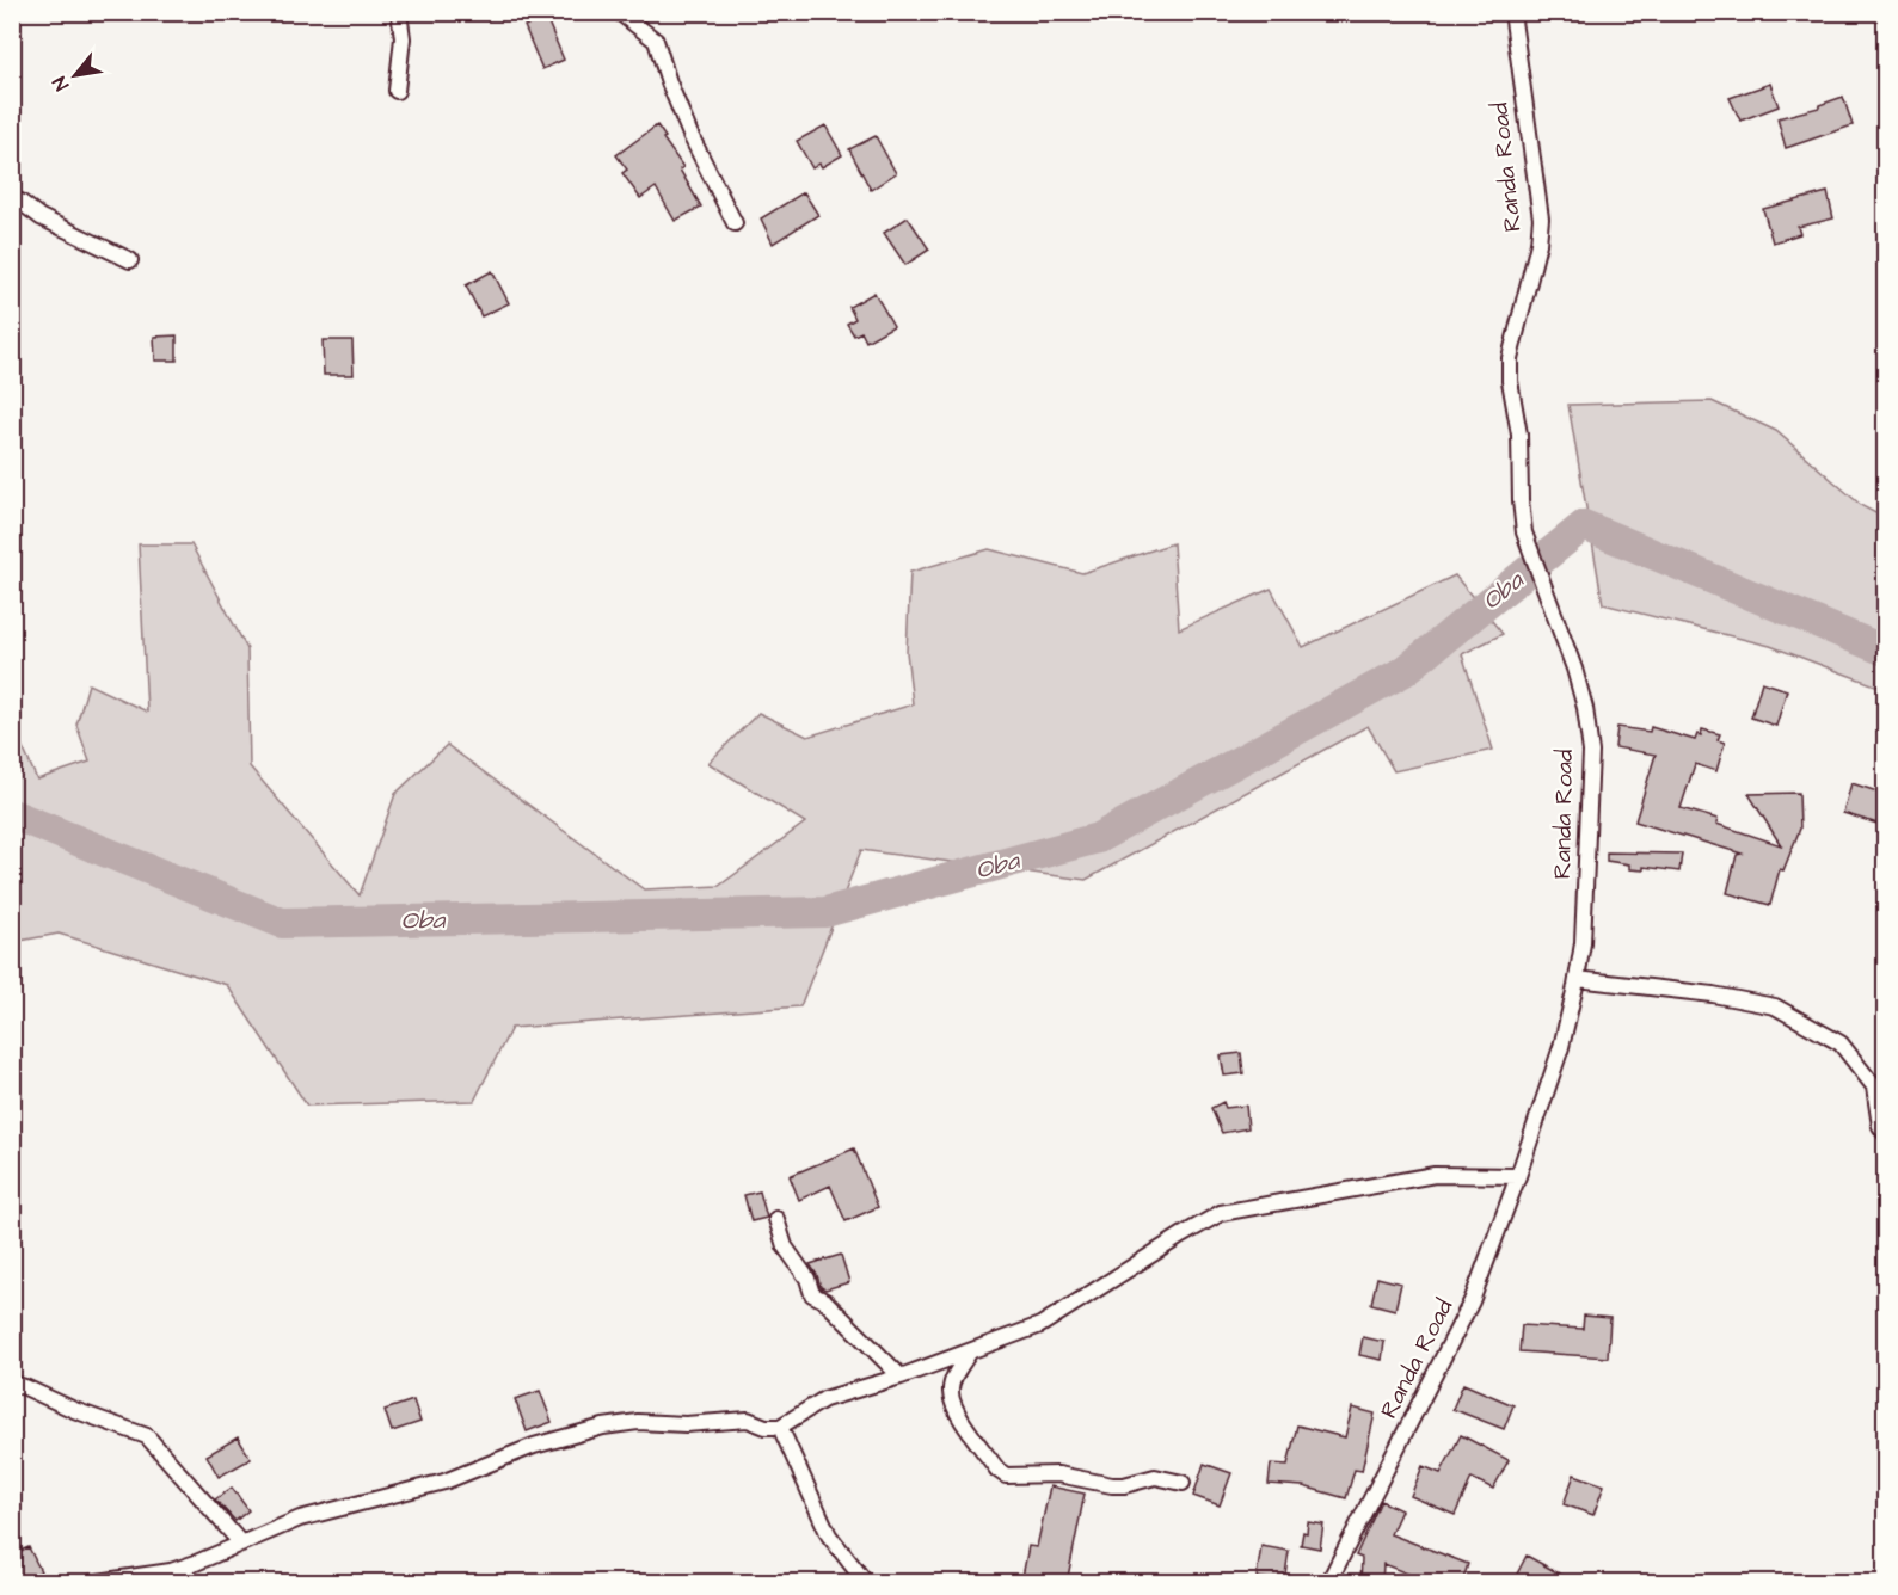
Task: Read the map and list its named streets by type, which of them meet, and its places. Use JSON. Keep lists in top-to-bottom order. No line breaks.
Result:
{"streets":{"street":["Randa Road"]},"water":["Oba"],"north":"bottom left"}
